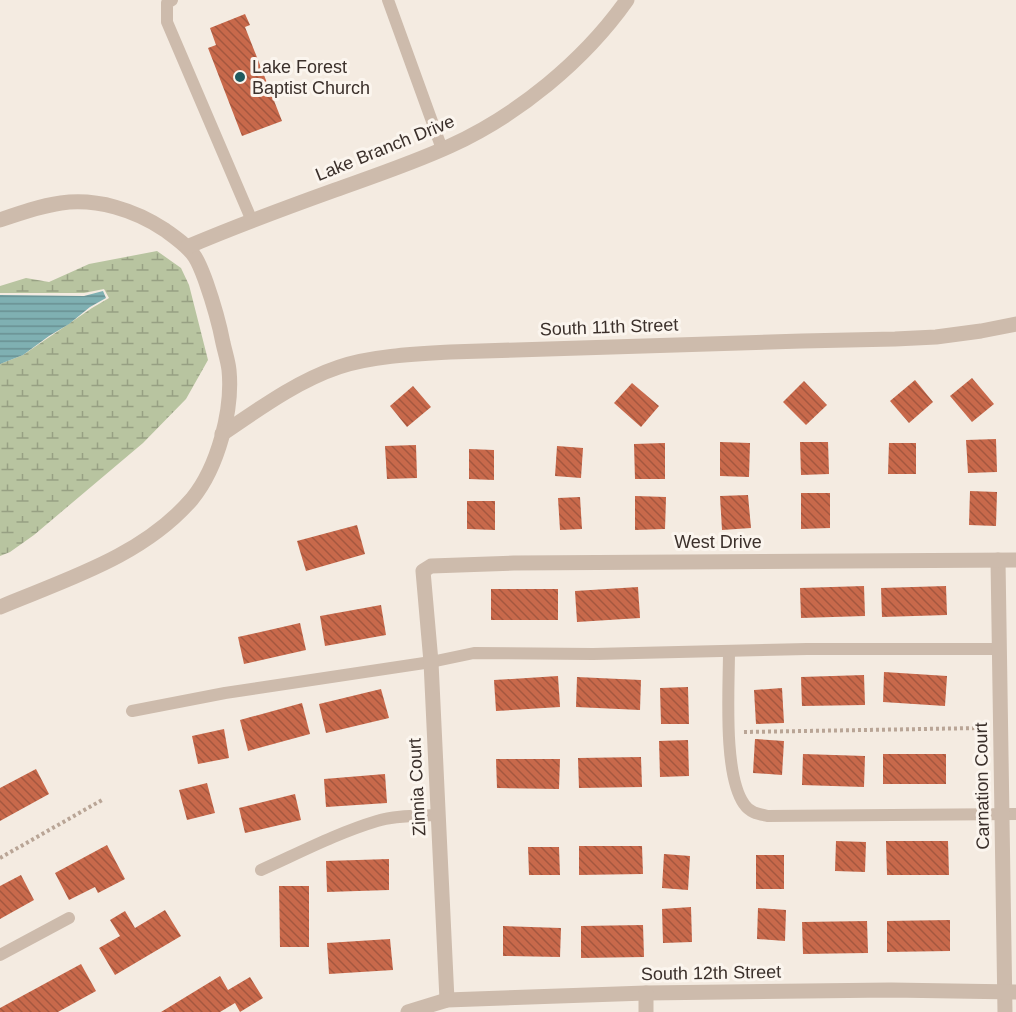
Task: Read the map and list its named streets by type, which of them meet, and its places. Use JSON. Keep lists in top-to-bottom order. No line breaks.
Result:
{"streets":{"street":["Lake Branch Drive","South 11th Street","West Drive","Carnation Court","Zinnia Court","South 12th Street"]},"crossings":[["West Drive","Carnation Court"],["West Drive","Zinnia Court"],["Carnation Court","South 12th Street"],["Zinnia Court","South 12th Street"]],"places":["Lake Forest Baptist Church"]}
